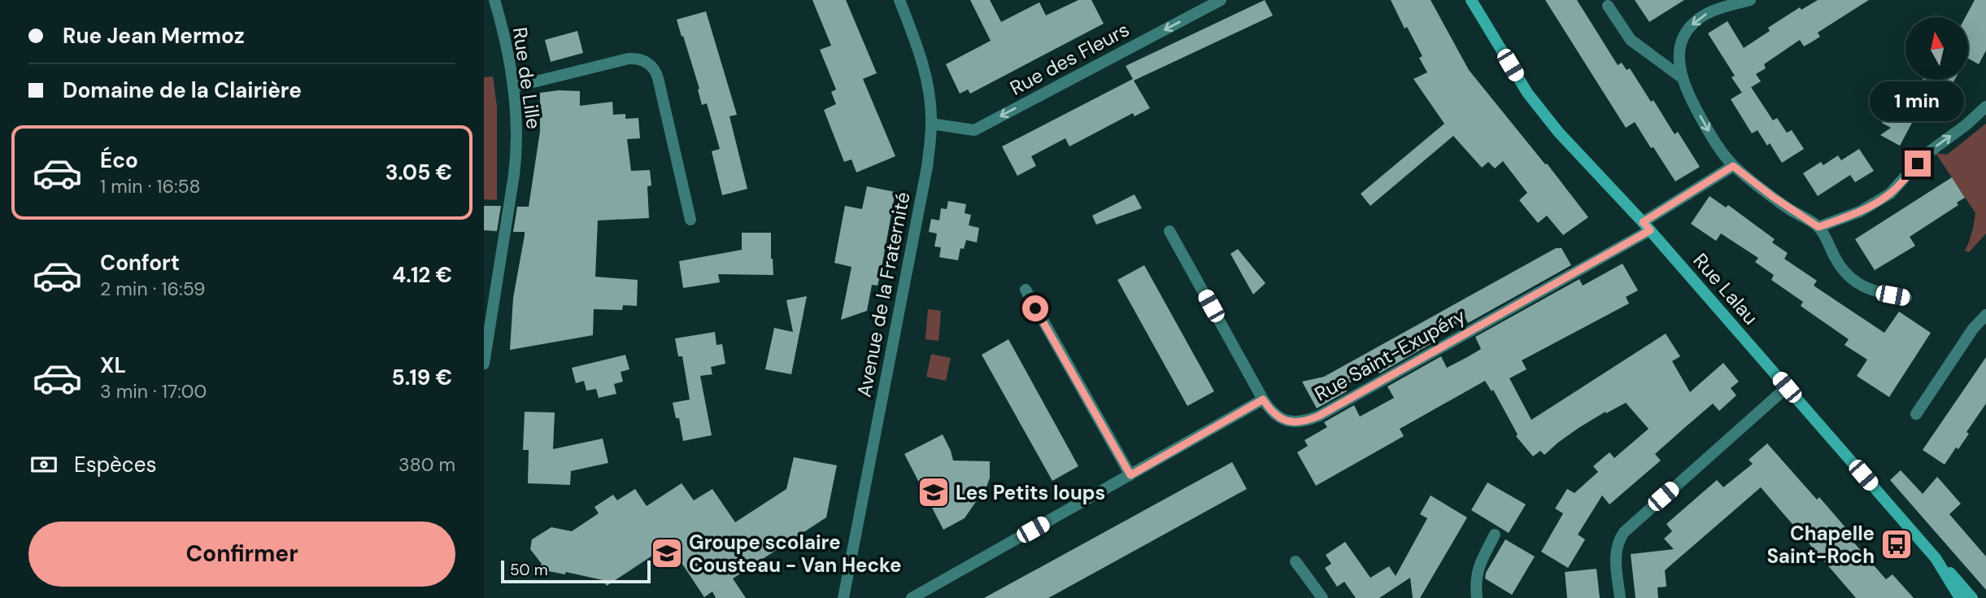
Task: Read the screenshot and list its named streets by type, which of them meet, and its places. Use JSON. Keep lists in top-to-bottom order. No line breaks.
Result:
{"streets":{"main road":["Rue Lalau"],"street":["Rue des Fleurs","Rue de Lille","Avenue de la Fraternité","Rue Saint-Exupéry"]},"crossings":[["Rue des Fleurs","Avenue de la Fraternité"],["Rue Lalau","Rue Saint-Exupéry"]],"one_way":["Rue des Fleurs"],"places":{"school or university":["Les Petits loups","Groupe scolaire Cousteau - Van Hecke"],"bus stop":["Chapelle Saint-Roch"]},"scale_bar":"50 m","north":"top","page":{"banner":["Rue Jean Mermoz","Domaine de la Clairière"],"bubble":"1 min","list":[{"name":"Éco","note":"1 min · 16:58","value":"3.05 €"},{"name":"Confort","note":"2 min · 16:59","value":"4.12 €"},{"name":"XL","note":"3 min · 17:00","value":"5.19 €"}],"pay":["Espèces","380 m"],"buttons":"Confirmer","scale":"50 m"}}
